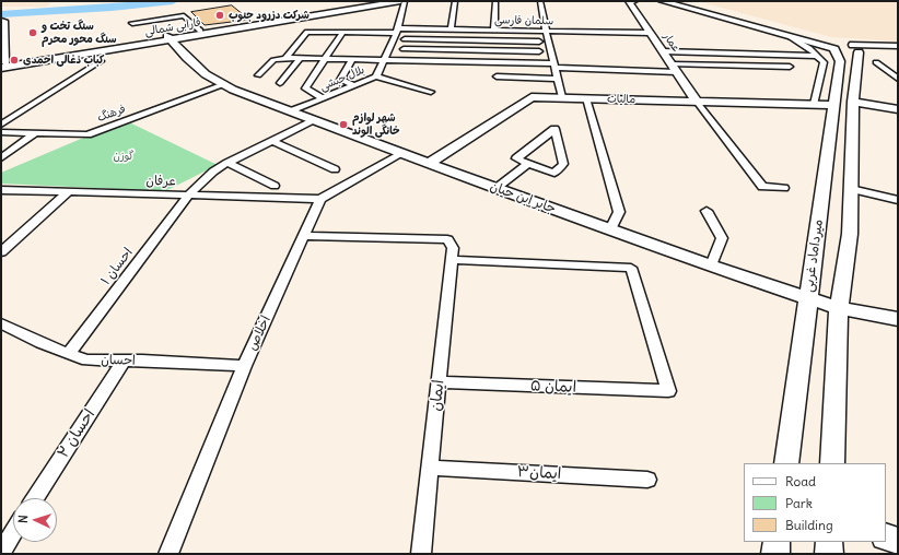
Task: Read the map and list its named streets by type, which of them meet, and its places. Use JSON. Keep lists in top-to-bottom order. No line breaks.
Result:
{"streets":{"street":["سلمان فارسی","فارابی شمالی","عمار","بلال حبشی","مالیات","فرهنگ","عرفان","جابر ابن حیان","میرداماد غربی","احسان ۱","اخلاص","احسان","ایمان ۵","ایمان","احسان ۲","ایمان۳"]},"crossings":[["سلمان فارسی","عمار"],["سلمان فارسی","بلال حبشی"],["فارابی شمالی","جابر ابن حیان"],["عمار","مالیات"],["بلال حبشی","جابر ابن حیان"],["مالیات","جابر ابن حیان"],["مالیات","میرداماد غربی"],["فرهنگ","جابر ابن حیان"],["عرفان","احسان ۱"],["عرفان","اخلاص"],["جابر ابن حیان","میرداماد غربی"],["جابر ابن حیان","احسان ۱"],["احسان ۱","احسان"],["اخلاص","احسان"],["اخلاص","ایمان"],["احسان","احسان ۲"],["ایمان ۵","ایمان"],["ایمان","ایمان۳"]],"parks":["گوزن"],"places":["شرکت دزرود جنوب","سنگ تخت و سنگ محور محرم","کباب ذغالی احمدی","شهر لوازم خانگی الوند"],"legend":["Road","Park","Building"],"north":"left"}
